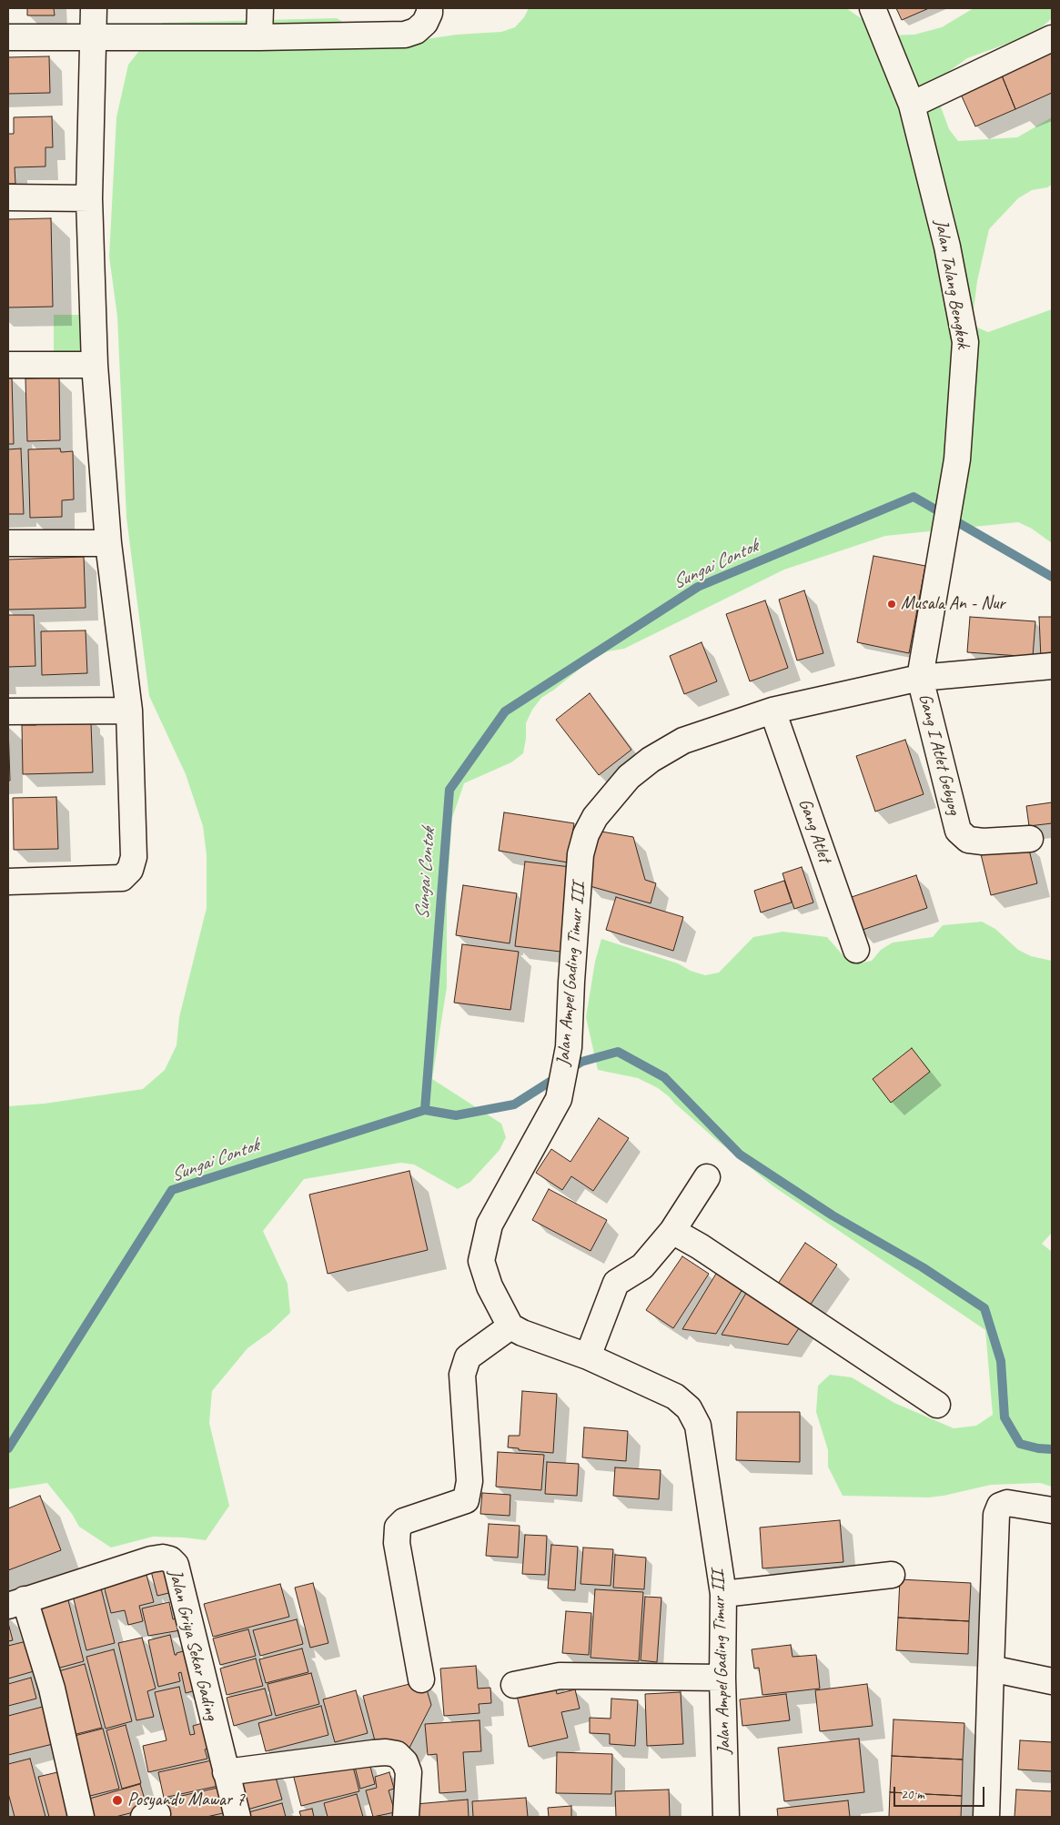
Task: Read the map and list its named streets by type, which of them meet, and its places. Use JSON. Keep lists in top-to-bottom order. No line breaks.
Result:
{"streets":{"street":["Jalan Talang Bengkok","Gang I Atlet Gebyog","Gang Atlet","Jalan Ampel Gading Timur III","Jalan Griya Sekar Gading"]},"crossings":[["Jalan Talang Bengkok","Gang I Atlet Gebyog"],["Jalan Talang Bengkok","Jalan Ampel Gading Timur III"],["Gang I Atlet Gebyog","Jalan Ampel Gading Timur III"],["Gang Atlet","Jalan Ampel Gading Timur III"]],"water":["Sungai Contok"],"places":["Musala An - Nur","Posyandu Mawar 7"],"scale_bar":"20 m"}
